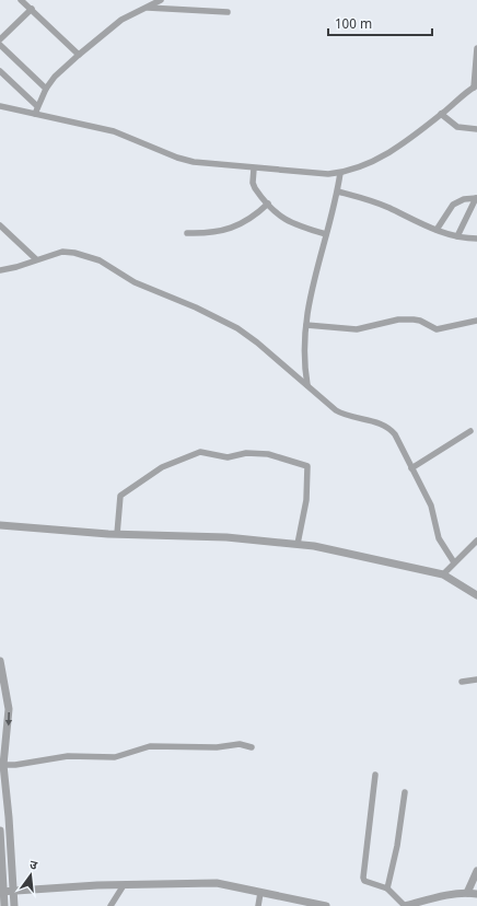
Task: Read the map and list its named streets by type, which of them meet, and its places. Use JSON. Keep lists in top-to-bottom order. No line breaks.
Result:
{"scale_bar":"100 m","north":"top"}
